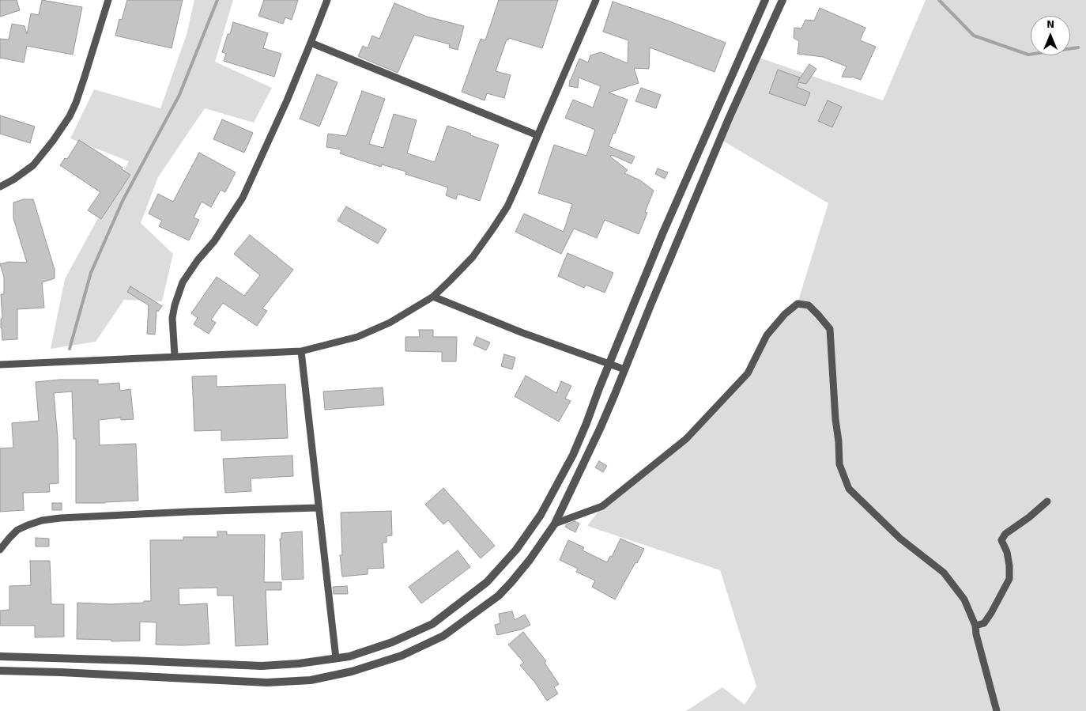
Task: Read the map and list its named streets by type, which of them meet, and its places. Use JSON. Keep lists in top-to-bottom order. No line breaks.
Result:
{"north":"top"}
